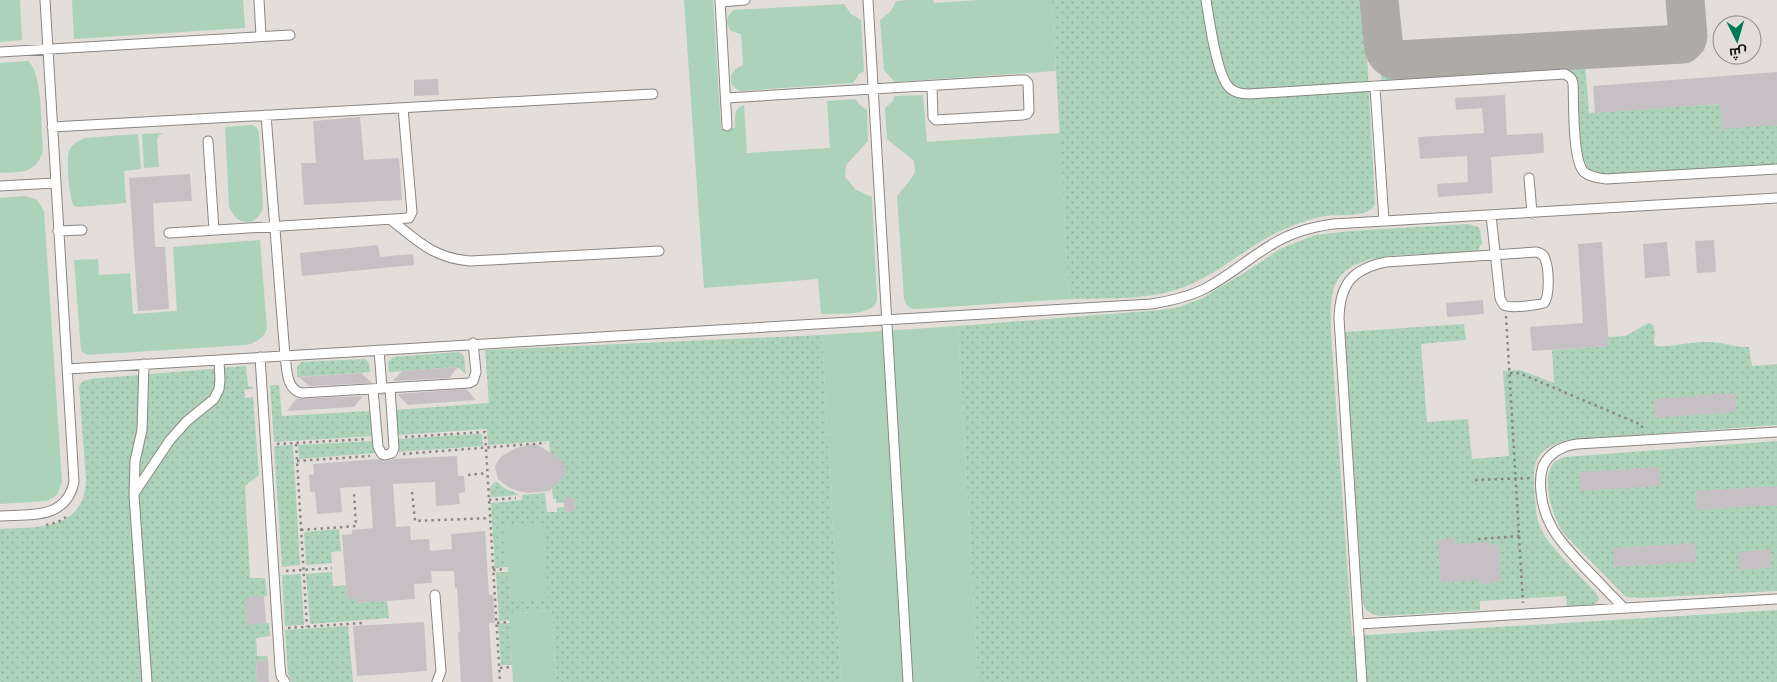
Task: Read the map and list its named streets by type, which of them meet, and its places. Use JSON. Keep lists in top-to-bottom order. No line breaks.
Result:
{"north":"bottom"}
